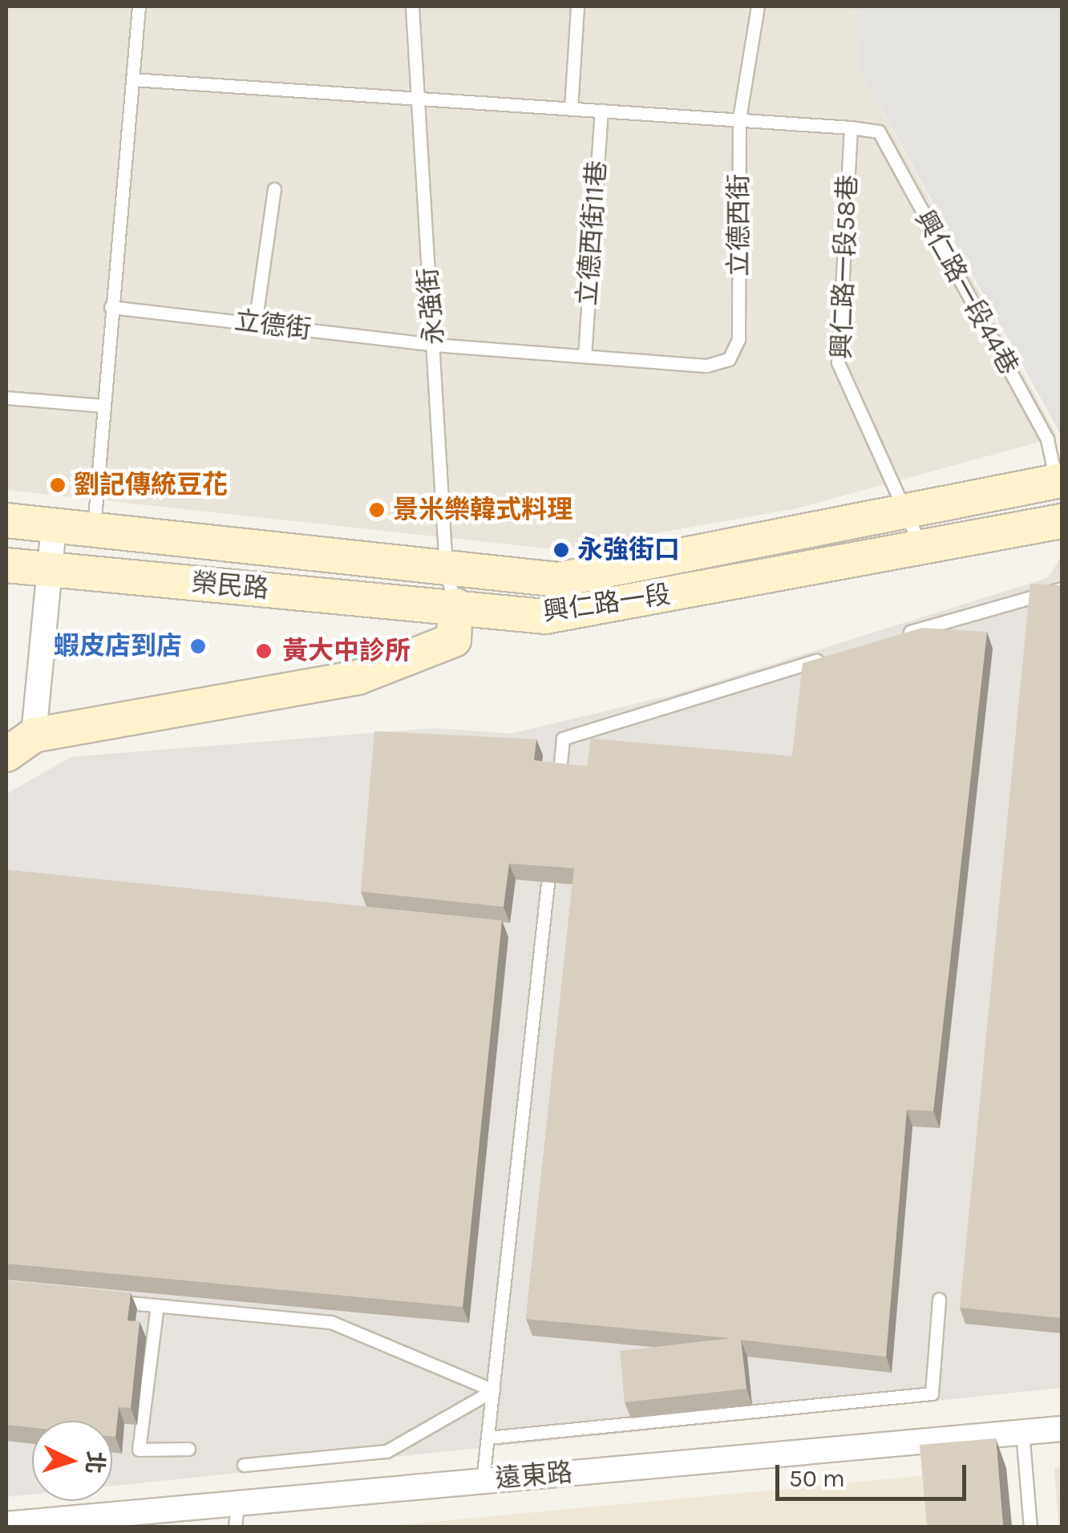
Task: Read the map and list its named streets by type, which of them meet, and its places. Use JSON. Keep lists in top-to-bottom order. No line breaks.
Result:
{"streets":{"street":["榮民路","興仁路一段","遠東路"],"lane":["立德西街","立德西街11巷","興仁路一段58巷","興仁路一段44巷","永強街","立德街"]},"crossings":[["立德西街","立德西街11巷"],["立德西街","永強街"],["立德西街","立德街"],["興仁路一段58巷","興仁路一段44巷"],["興仁路一段58巷","興仁路一段"],["興仁路一段44巷","興仁路一段"],["永強街","立德街"],["永強街","榮民路"],["永強街","興仁路一段"],["榮民路","興仁路一段"]],"places":["劉記傳統豆花","景米樂韓式料理","永強街口","蝦皮店到店","黃大中診所"],"scale_bar":"50 m","north":"right"}
